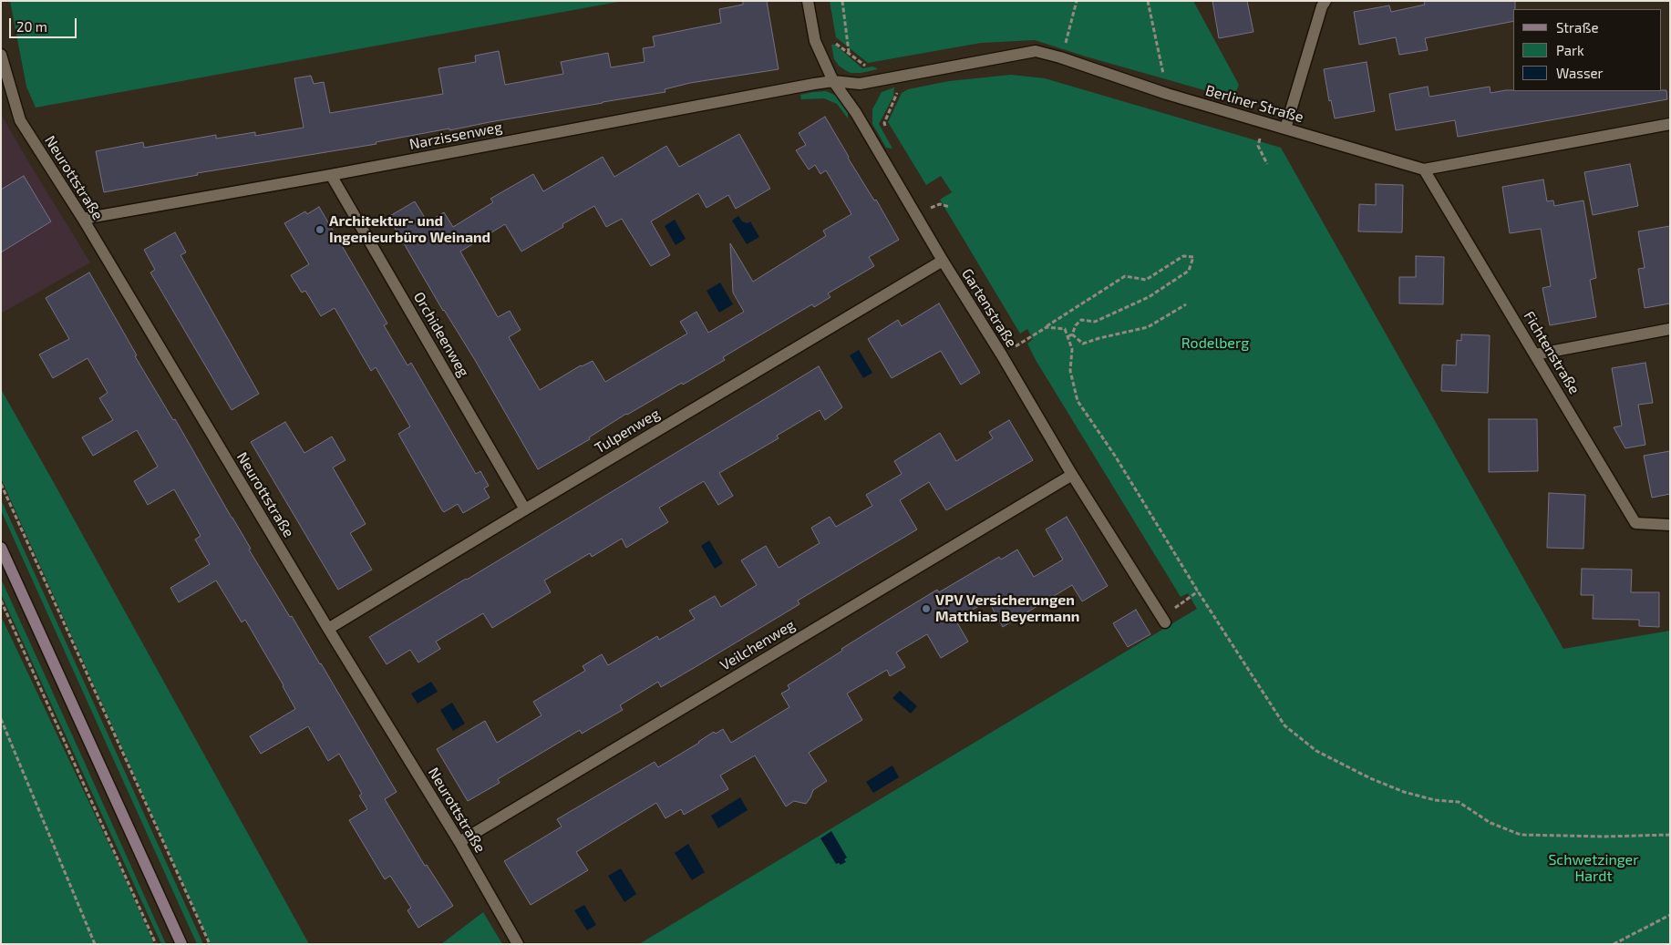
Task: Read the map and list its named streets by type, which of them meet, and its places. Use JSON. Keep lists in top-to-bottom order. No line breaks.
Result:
{"streets":{"street":["Berliner Straße","Narzissenweg","Neurottstraße","Gartenstraße","Orchideenweg","Fichtenstraße","Tulpenweg","Veilchenweg"]},"crossings":[["Berliner Straße","Narzissenweg"],["Berliner Straße","Gartenstraße"],["Berliner Straße","Fichtenstraße"],["Narzissenweg","Neurottstraße"],["Narzissenweg","Gartenstraße"],["Narzissenweg","Orchideenweg"],["Neurottstraße","Tulpenweg"],["Neurottstraße","Veilchenweg"],["Gartenstraße","Tulpenweg"],["Gartenstraße","Veilchenweg"],["Orchideenweg","Tulpenweg"]],"parks":["Rodelberg","Schwetzinger Hardt"],"places":["Architektur- und Ingenieurbüro Weinand","VPV Versicherungen Matthias Beyermann"],"legend":["Straße","Park","Wasser"],"scale_bar":"20 m"}
